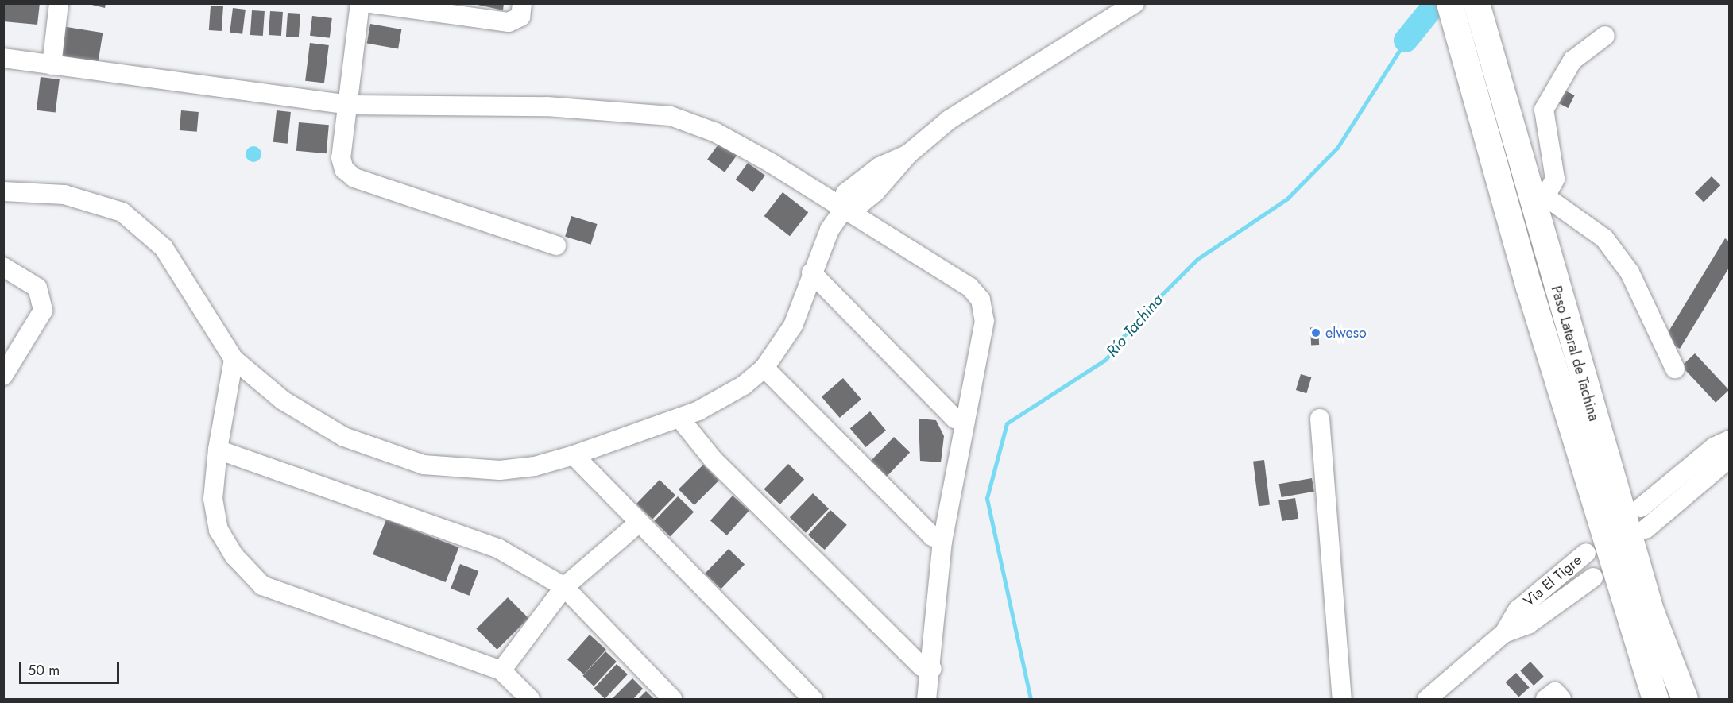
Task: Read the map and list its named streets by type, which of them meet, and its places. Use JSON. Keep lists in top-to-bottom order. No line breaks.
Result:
{"streets":{"highway":["Paso Lateral de Tachina"],"street":["Via El Tigre"]},"water":["Río Tachina"],"places":["elweso"],"scale_bar":"50 m"}
